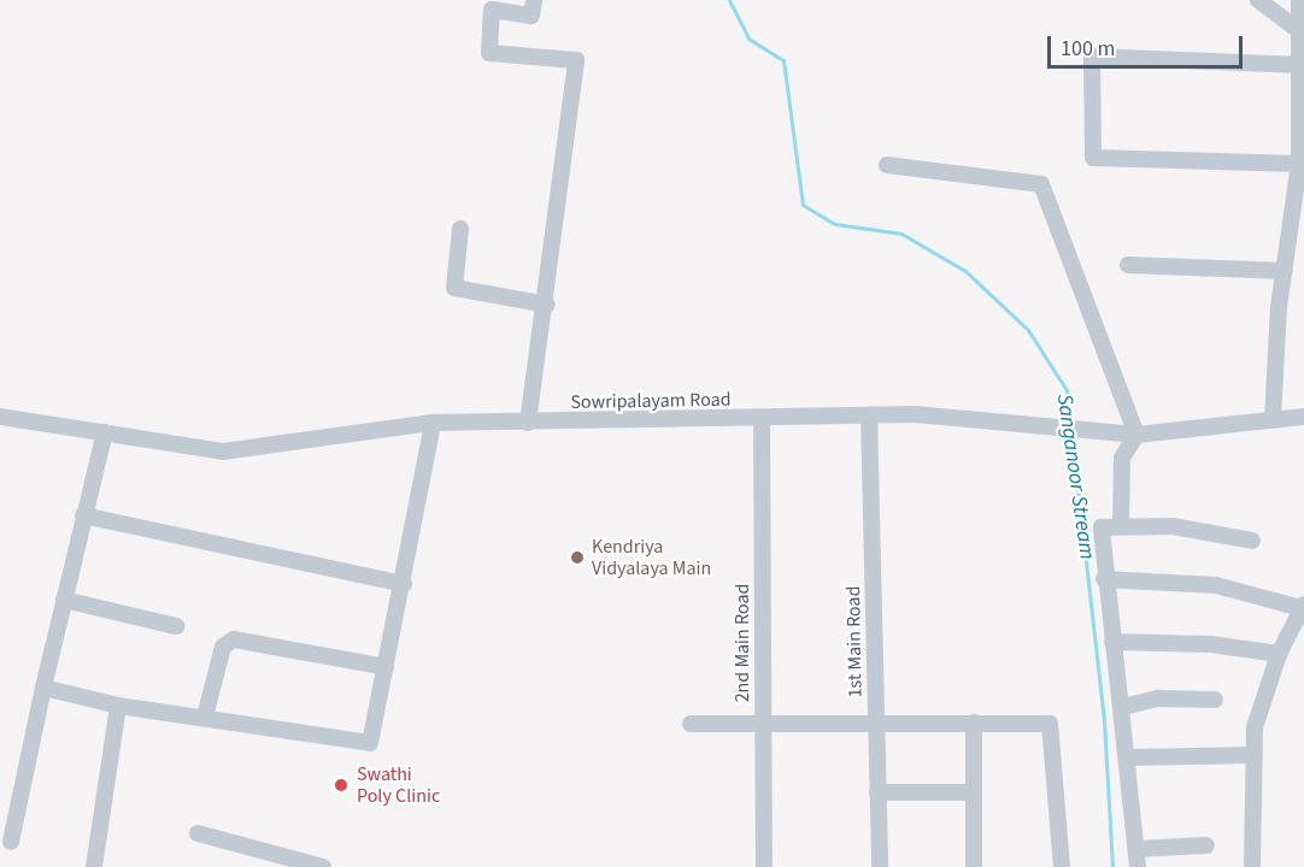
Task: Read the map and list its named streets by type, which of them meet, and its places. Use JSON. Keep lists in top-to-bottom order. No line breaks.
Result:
{"streets":{"street":["Sowripalayam Road","1st Main Road","2nd Main Road"]},"crossings":[["Sowripalayam Road","1st Main Road"],["Sowripalayam Road","2nd Main Road"]],"water":["Sanganoor Stream"],"places":["Kendriya Vidyalaya Main","Swathi Poly Clinic"],"scale_bar":"100 m"}
